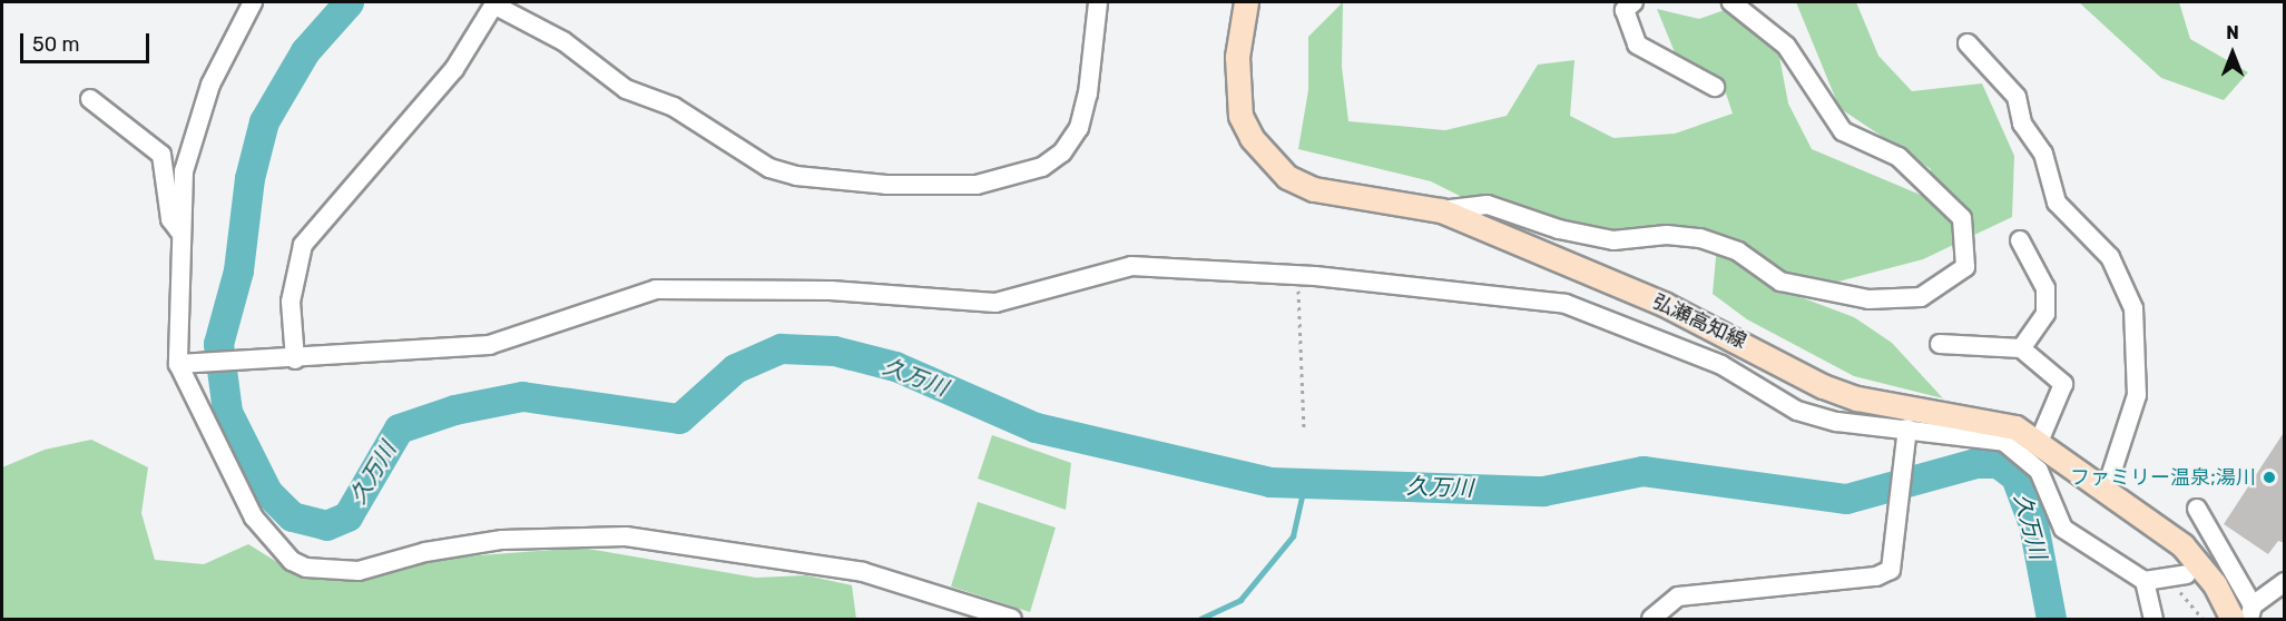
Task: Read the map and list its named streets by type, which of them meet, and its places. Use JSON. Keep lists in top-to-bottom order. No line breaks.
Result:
{"streets":{"main road":["弘瀬高知線"]},"water":["久万川"],"places":["ファミリー温泉;湯川"],"scale_bar":"50 m","north":"top"}
